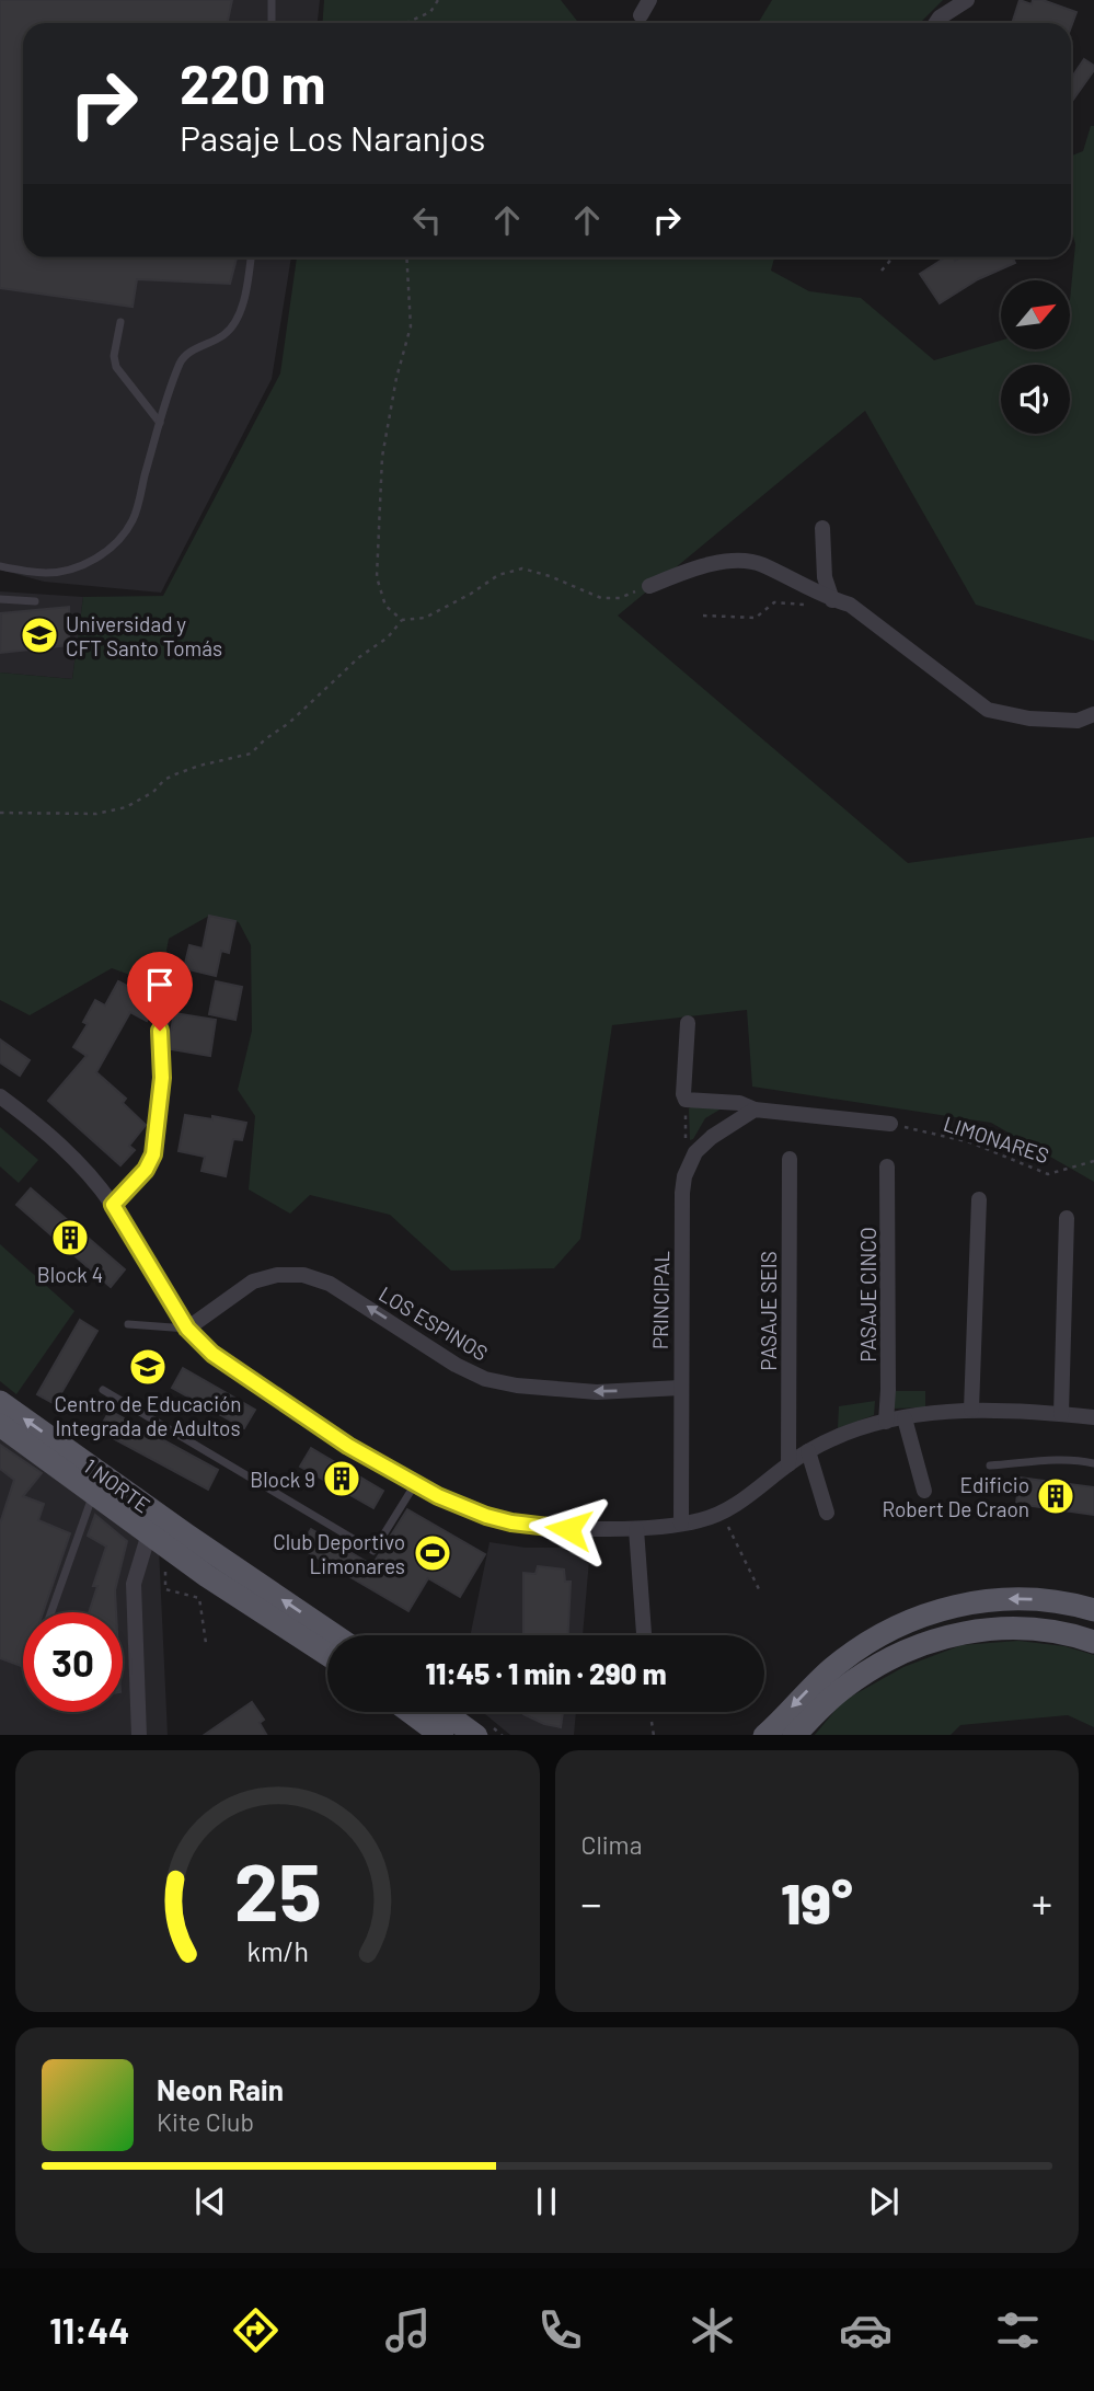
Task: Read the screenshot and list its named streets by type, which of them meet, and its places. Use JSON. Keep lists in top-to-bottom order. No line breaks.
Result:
{"streets":{"main road":["1 NORTE"],"street":["PASAJE CINCO","PRINCIPAL","PASAJE SEIS","LOS ESPINOS"],"path":["LIMONARES"]},"crossings":[["PRINCIPAL","LOS ESPINOS"]],"places":{"school or university":["Universidad y CFT Santo Tomás","Centro de Educación Integrada de Adultos"],"building":["Block 4","Block 9","Edificio Robert De Craon"],"sports":["Club Deportivo Limonares"]},"north":"top right","page":{"turn":["220 m","Pasaje Los Naranjos"],"limit":"30","trip":"11:45 · 1 min · 290 m","tile":"Clima","heat":["−","19°","+"],"song":["Neon Rain","Kite Club"],"tabs":"11:44","gauge":["25","km/h"]}}
